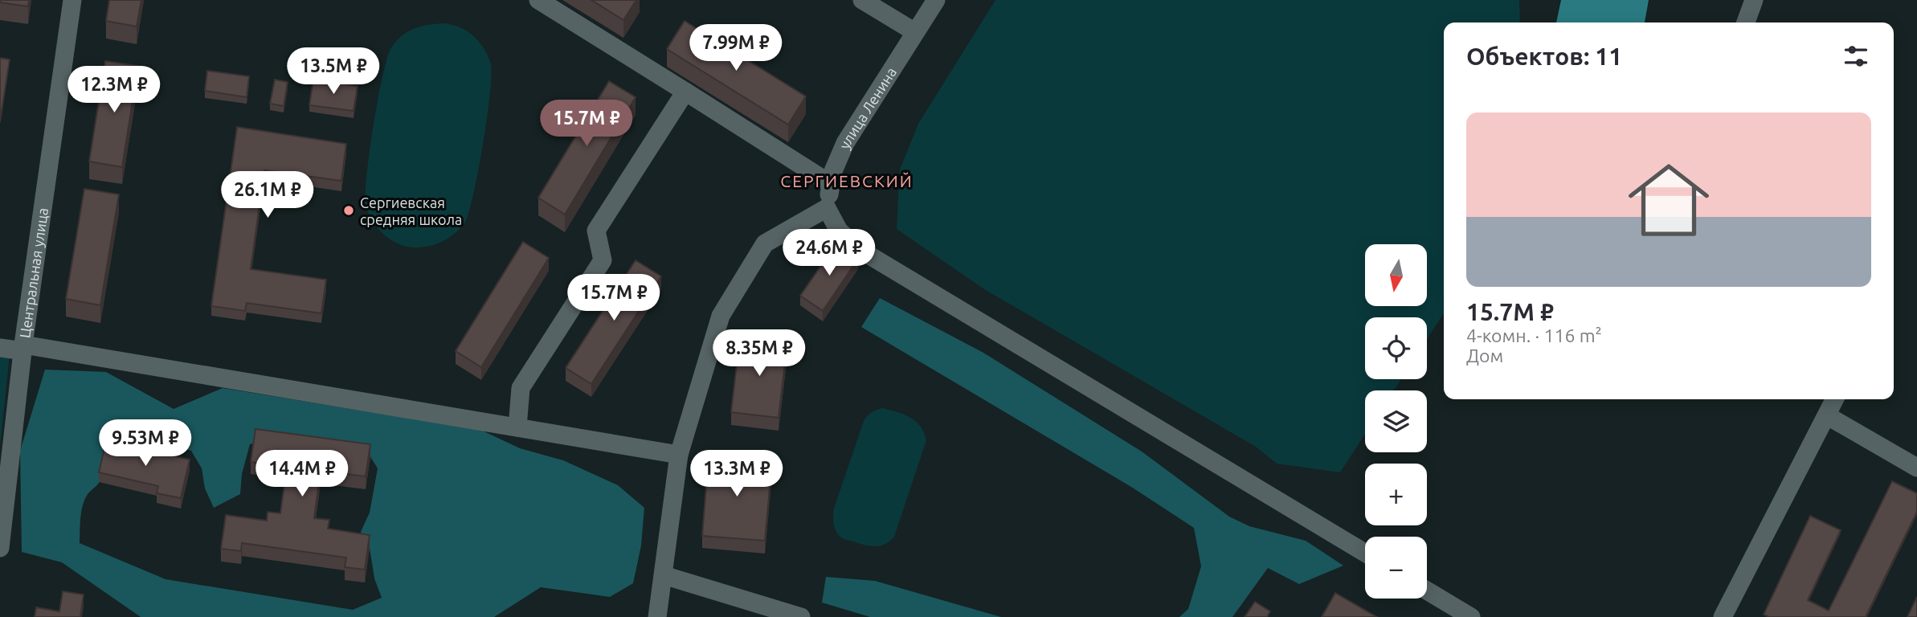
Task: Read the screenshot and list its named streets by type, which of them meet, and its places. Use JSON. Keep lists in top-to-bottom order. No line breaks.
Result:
{"streets":{"street":["улица Ленина","Центральная улица"]},"districts":["СЕРГИЕВСКИЙ"],"places":["Сергиевская средняя школа"],"north":"bottom","page":{"heading":"Объектов: 11","price":["7.99M ₽","13.5M ₽","12.3M ₽","15.7M ₽","26.1M ₽","24.6M ₽","15.7M ₽","8.35M ₽","9.53M ₽","14.4M ₽","13.3M ₽"],"list":[{"name":"15.7M ₽","note":"4-комн. · 116 m² · Дом"}],"map_buttons":["+","−"]}}
